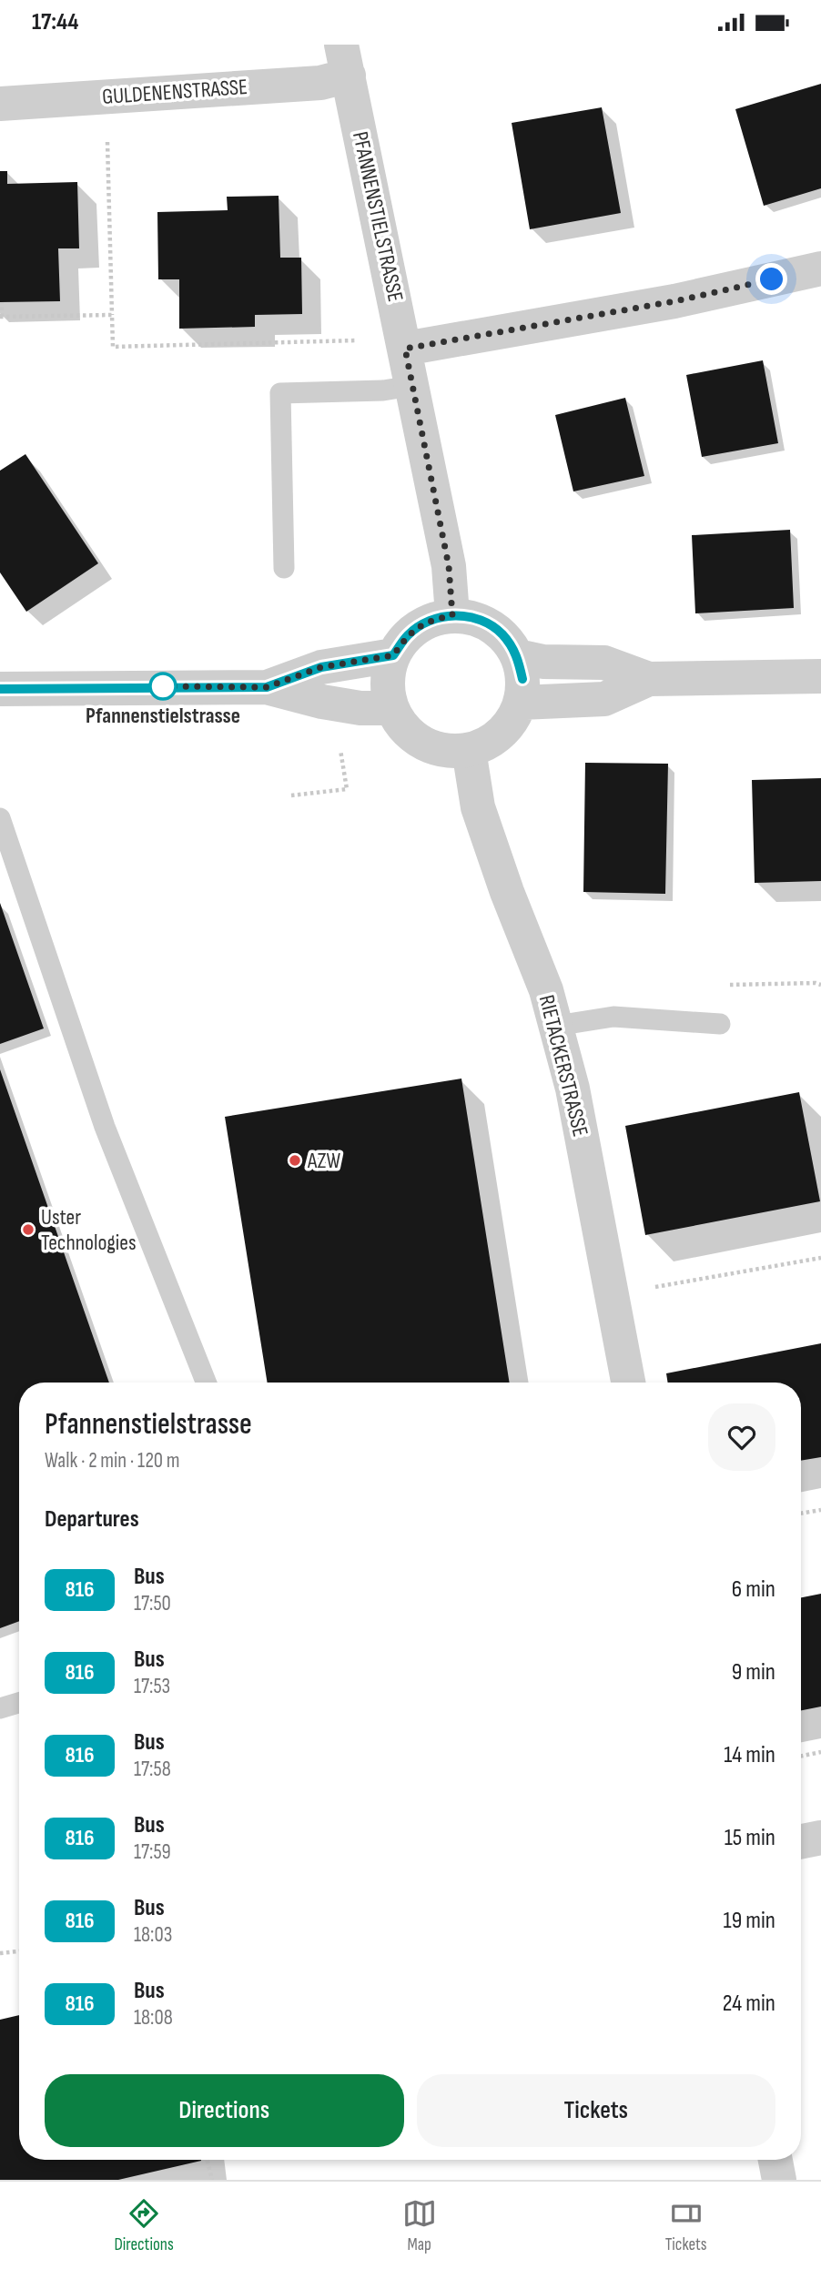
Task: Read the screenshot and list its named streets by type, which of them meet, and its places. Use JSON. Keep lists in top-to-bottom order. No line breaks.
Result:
{"streets":{"street":["GULDENENSTRASSE","PFANNENSTIELSTRASSE","RIETACKERSTRASSE"]},"crossings":[["GULDENENSTRASSE","PFANNENSTIELSTRASSE"],["PFANNENSTIELSTRASSE","RIETACKERSTRASSE"]],"places":["Pfannenstielstrasse","AZW","Uster Technologies"],"lines":["bus line 816"],"page":{"status":"17:44","heading":[["Pfannenstielstrasse","Walk · 2 min · 120 m"],"Departures"],"list":[{"mark":"816","name":"Bus","note":"17:50","value":"6 min"},{"mark":"816","name":"Bus","note":"17:53","value":"9 min"},{"mark":"816","name":"Bus","note":"17:58","value":"14 min"},{"mark":"816","name":"Bus","note":"17:59","value":"15 min"},{"mark":"816","name":"Bus","note":"18:03","value":"19 min"},{"mark":"816","name":"Bus","note":"18:08","value":"24 min"}],"buttons":["Directions","Tickets"],"tabs":["Directions","Map","Tickets"]}}
